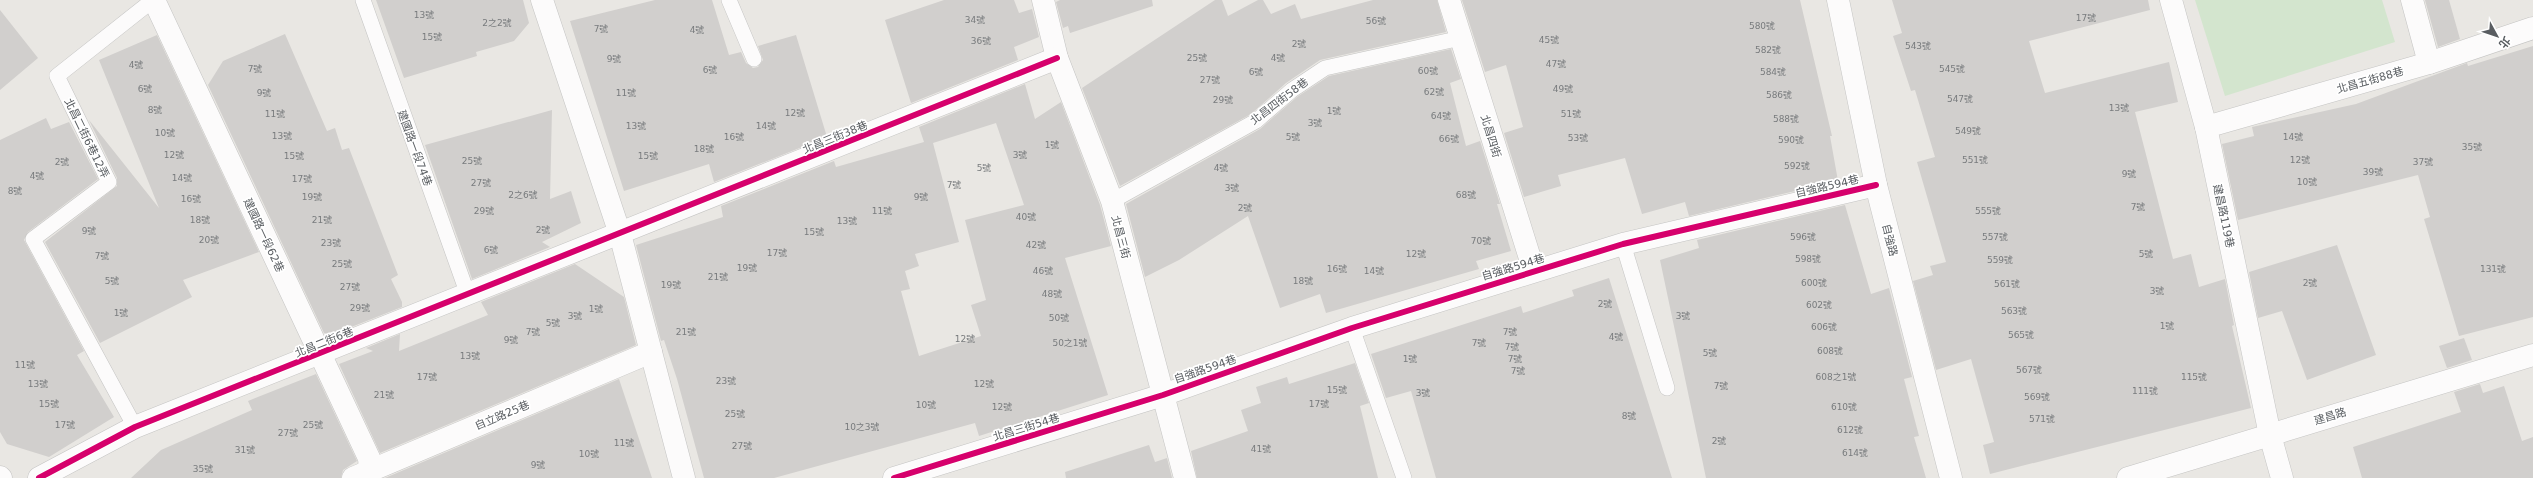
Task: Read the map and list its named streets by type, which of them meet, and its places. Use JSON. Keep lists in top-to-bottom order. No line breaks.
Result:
{"streets":{"street":["北昌五街88巷","北昌四街","北昌三街38巷","自強路594巷","建昌路119巷","建國路一段62巷","北昌三街","自強路","北昌二街6巷","自立路25巷","建昌路","北昌三街54巷"],"lane":["北昌四街58巷","北昌二街6巷12弄","建國路一段74巷"]},"crossings":[["北昌五街88巷","建昌路119巷"],["北昌四街58巷","北昌四街"],["北昌四街58巷","北昌三街"],["北昌四街","自強路594巷"],["北昌三街38巷","北昌三街"],["北昌三街38巷","北昌二街6巷"],["北昌二街6巷12弄","建國路一段62巷"],["北昌二街6巷12弄","北昌二街6巷"],["建國路一段74巷","北昌二街6巷"],["自強路594巷","北昌三街"],["自強路594巷","自強路"],["自強路594巷","北昌三街54巷"],["建昌路119巷","建昌路"],["建國路一段62巷","北昌二街6巷"],["建國路一段62巷","自立路25巷"],["北昌三街","北昌三街54巷"]],"house_numbers":["13號","17號","34號","56號","2之2號","580號","7號","4號","15號","45號","36號","2號","543號","582號","25號","4號","9號","47號","4號","7號","545號","6號","60號","6號","584號","27號","6號","49號","62號","9號","11號","586號","547號","29號","13號","8號","1號","12號","11號","51號","64號","588號","3號","13號","14號","549號","10號","13號","16號","5號","14號","53號","66號","590號","1號","35號","18號","12號","3號","15號","15號","551號","12號","25號","2號","37號","592號","5號","4號","39號","9號","4號","14號","17號","10號","27號","7號","3號","8號","2之6號","68號","19號","9號","16號","7號","2號","29號","11號","555號","40號","18號","21號","13號","2號","9號","15號","596號","557號","20號","70號","23號","42號","6號","17號","12號","5號","7號","598號","559號","25號","19號","16號","131號","46號","14號","21號","5號","18號","600號","2號","561號","19號","27號","3號","48號","2號","602號","29號","1號","563號","1號","3號","3號","50號","5號","1號","606號","7號","21號","7號","565號","4號","12號","9號","50之1號","7號","7號","608號","5號","13號","1號","7號","11號","567號","7號","17號","608之1號","115號","23號","13號","12號","7號","15號","111號","3號","21號","569號","15號","17號","10號","12號","610號","25號","8號","571號","17號","25號","10之3號","612號","27號","2號","11號","27號","41號","31號","614號","10號","9號","35號"],"north":"bottom right"}
